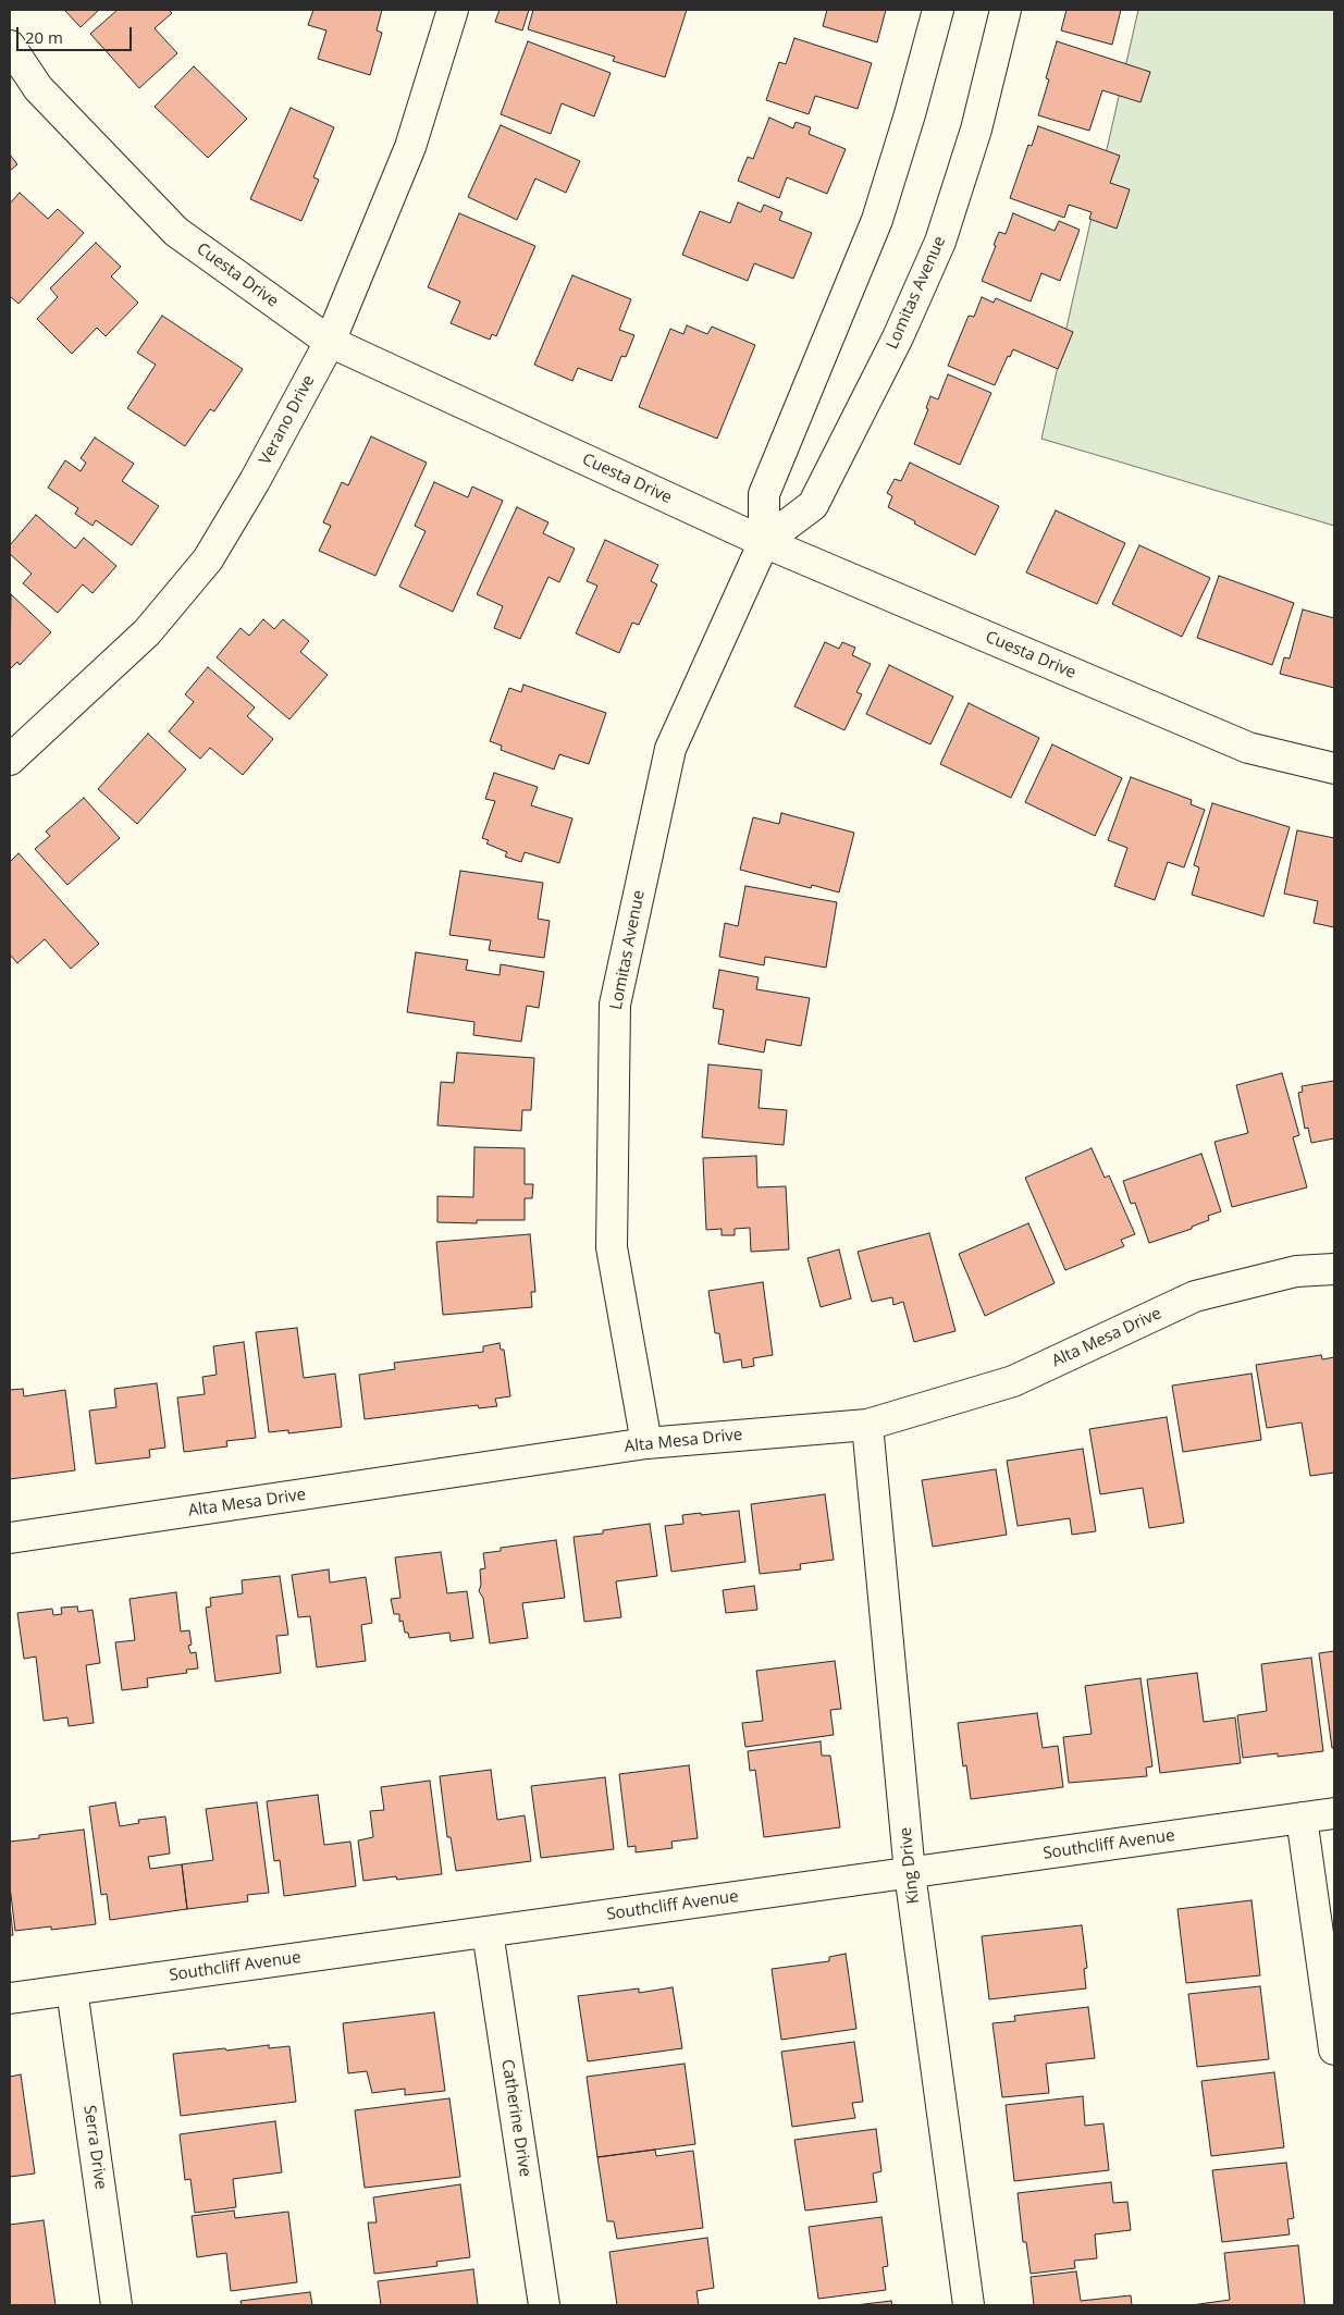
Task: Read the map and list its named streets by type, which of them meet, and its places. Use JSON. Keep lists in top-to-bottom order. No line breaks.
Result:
{"streets":{"street":["Cuesta Drive","Lomitas Avenue","Verano Drive","Alta Mesa Drive","Southcliff Avenue","King Drive","Catherine Drive","Serra Drive"]},"crossings":[["Cuesta Drive","Lomitas Avenue"],["Cuesta Drive","Verano Drive"],["Lomitas Avenue","Alta Mesa Drive"],["Alta Mesa Drive","King Drive"],["Southcliff Avenue","King Drive"],["Southcliff Avenue","Catherine Drive"],["Southcliff Avenue","Serra Drive"]],"scale_bar":"20 m"}
